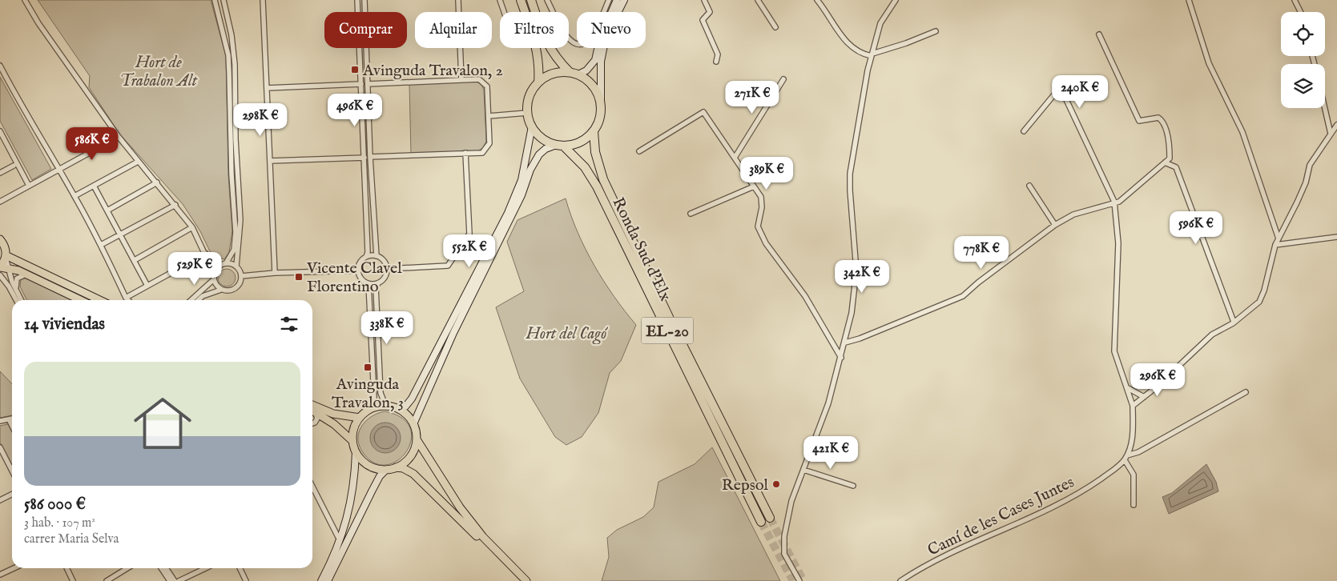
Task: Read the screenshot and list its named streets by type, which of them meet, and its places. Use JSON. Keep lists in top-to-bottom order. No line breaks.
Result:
{"streets":{"highway":["Ronda Sud d'Elx","EL-20"],"street":["Camí de les Cases Juntes"]},"crossings":[["Ronda Sud d'Elx","EL-20"]],"parks":["Hort de Trabalon Alt","Hort del Cagó"],"places":{"transit":["Avinguda Travalon, 2","Vicente Clavel Florentino","Avinguda Travalon, 3"],"other":["Repsol"]},"page":{"chip":["Comprar","Alquilar","Filtros","Nuevo"],"price":["240K €","271K €","496K €","298K €","586K €","389K €","596K €","552K €","778K €","529K €","342K €","338K €","296K €","421K €"],"heading":"14 viviendas","list":[{"name":"586 000 €","note":"3 hab. · 107 m² · carrer Maria Selva"}]}}
